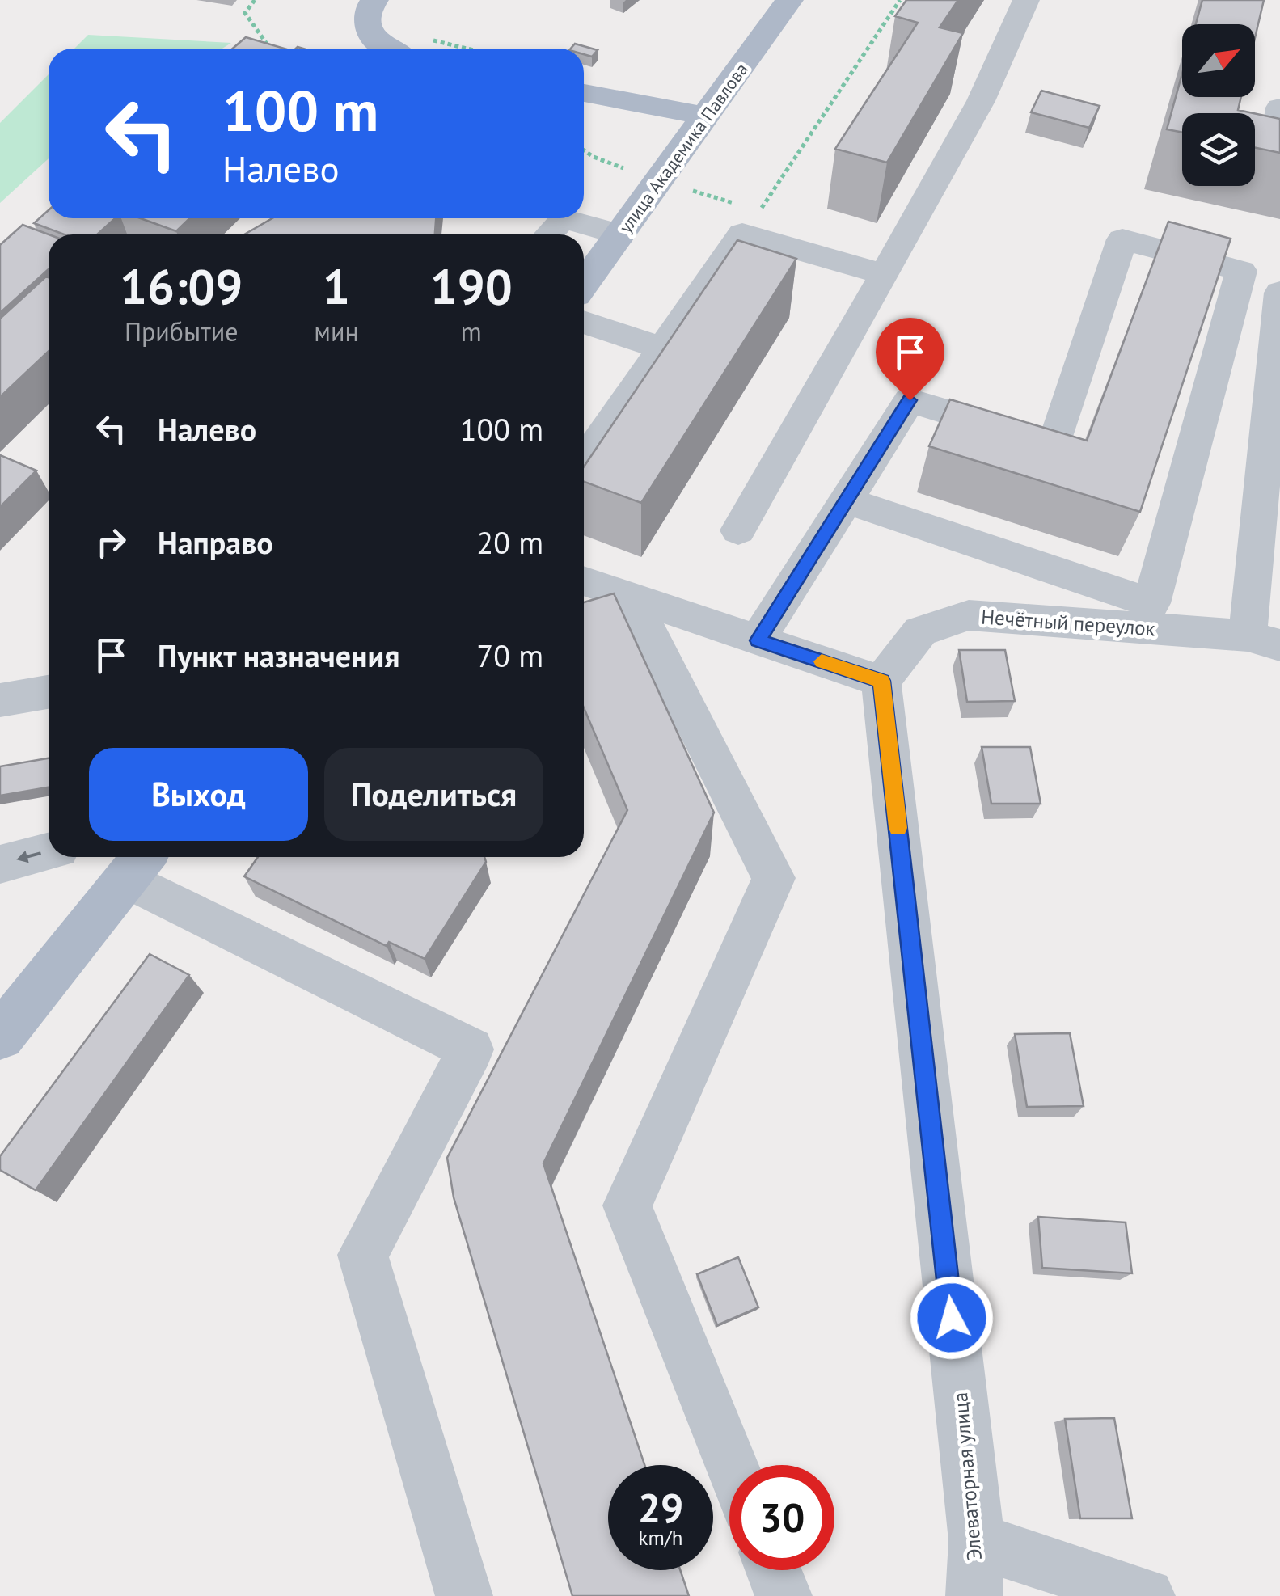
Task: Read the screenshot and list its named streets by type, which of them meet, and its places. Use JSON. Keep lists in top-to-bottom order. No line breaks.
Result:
{"streets":{"main road":["улица Академика Павлова"],"street":["Нечётный переулок","Элеваторная улица"]},"crossings":[["Нечётный переулок","Элеваторная улица"]],"north":"top right","page":{"turn":["100 m","Налево"],"eta":["16:09","Прибытие","1","мин","190","m"],"list":[{"name":"Налево","value":"100 m"},{"name":"Направо","value":"20 m"},{"name":"Пункт назначения","value":"70 m"}],"buttons":["Выход","Поделиться"],"speed":"29 km/h","limit":"30"}}
